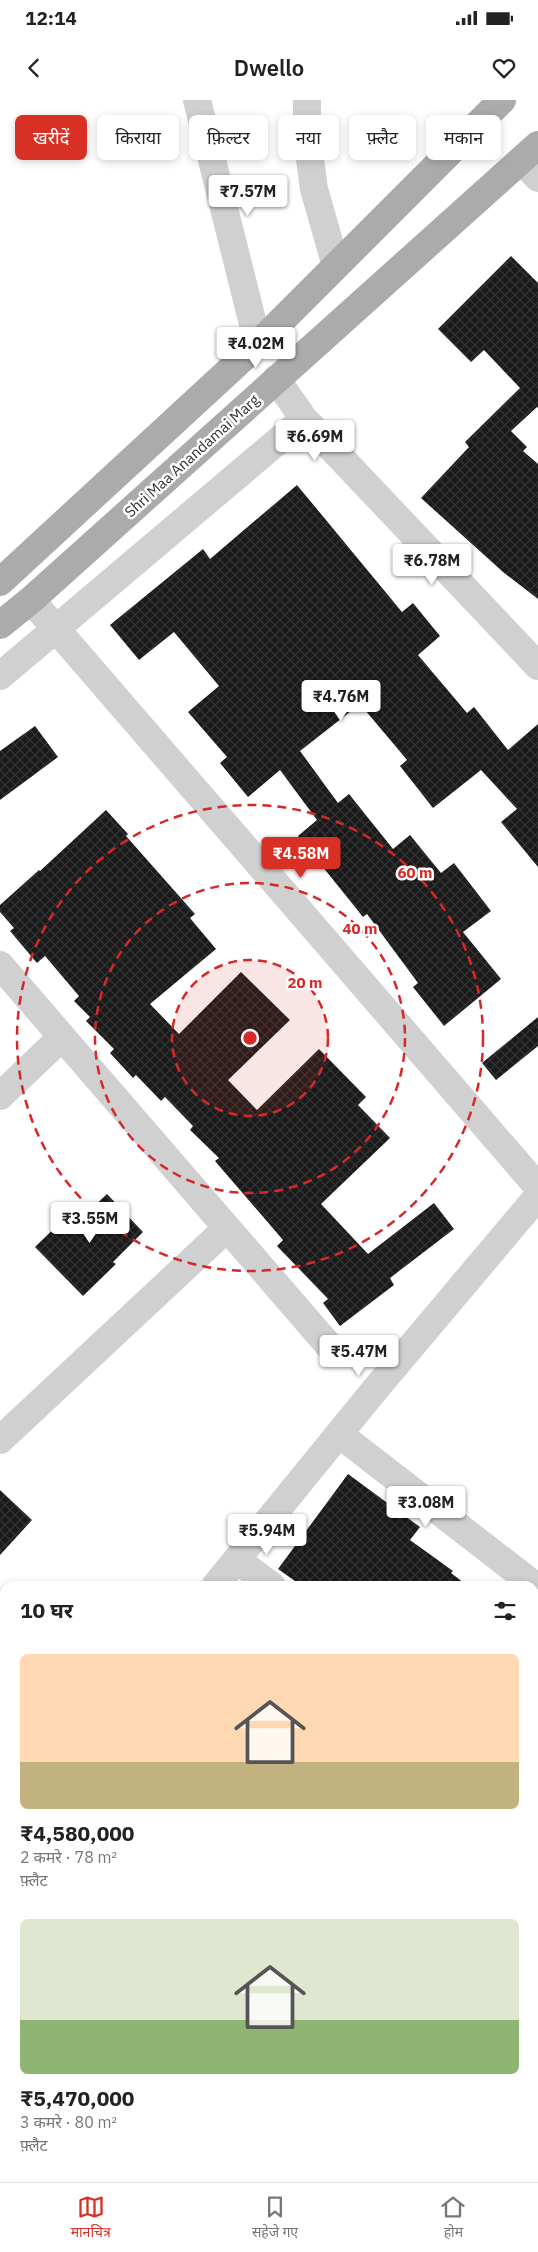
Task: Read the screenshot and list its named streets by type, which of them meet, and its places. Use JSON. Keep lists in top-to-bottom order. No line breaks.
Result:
{"streets":{"main road":["Shri Maa Anandamai Marg"]},"page":{"status":"12:14","header":"Dwello","chip":["खरीदें","किराया","फ़िल्टर","नया","फ़्लैट","मकान"],"price":["₹7.57M","₹4.02M","₹6.69M","₹6.78M","₹4.76M","₹4.58M","₹3.55M","₹5.47M","₹3.08M","₹5.94M"],"heading":"10 घर","list":[{"name":"₹4,580,000","note":"2 कमरे · 78 m² · फ़्लैट"},{"name":"₹5,470,000","note":"3 कमरे · 80 m² · फ़्लैट"}],"tabs":["मानचित्र","सहेजे गए","होम"]},"rings":["60 m","40 m","20 m"]}
